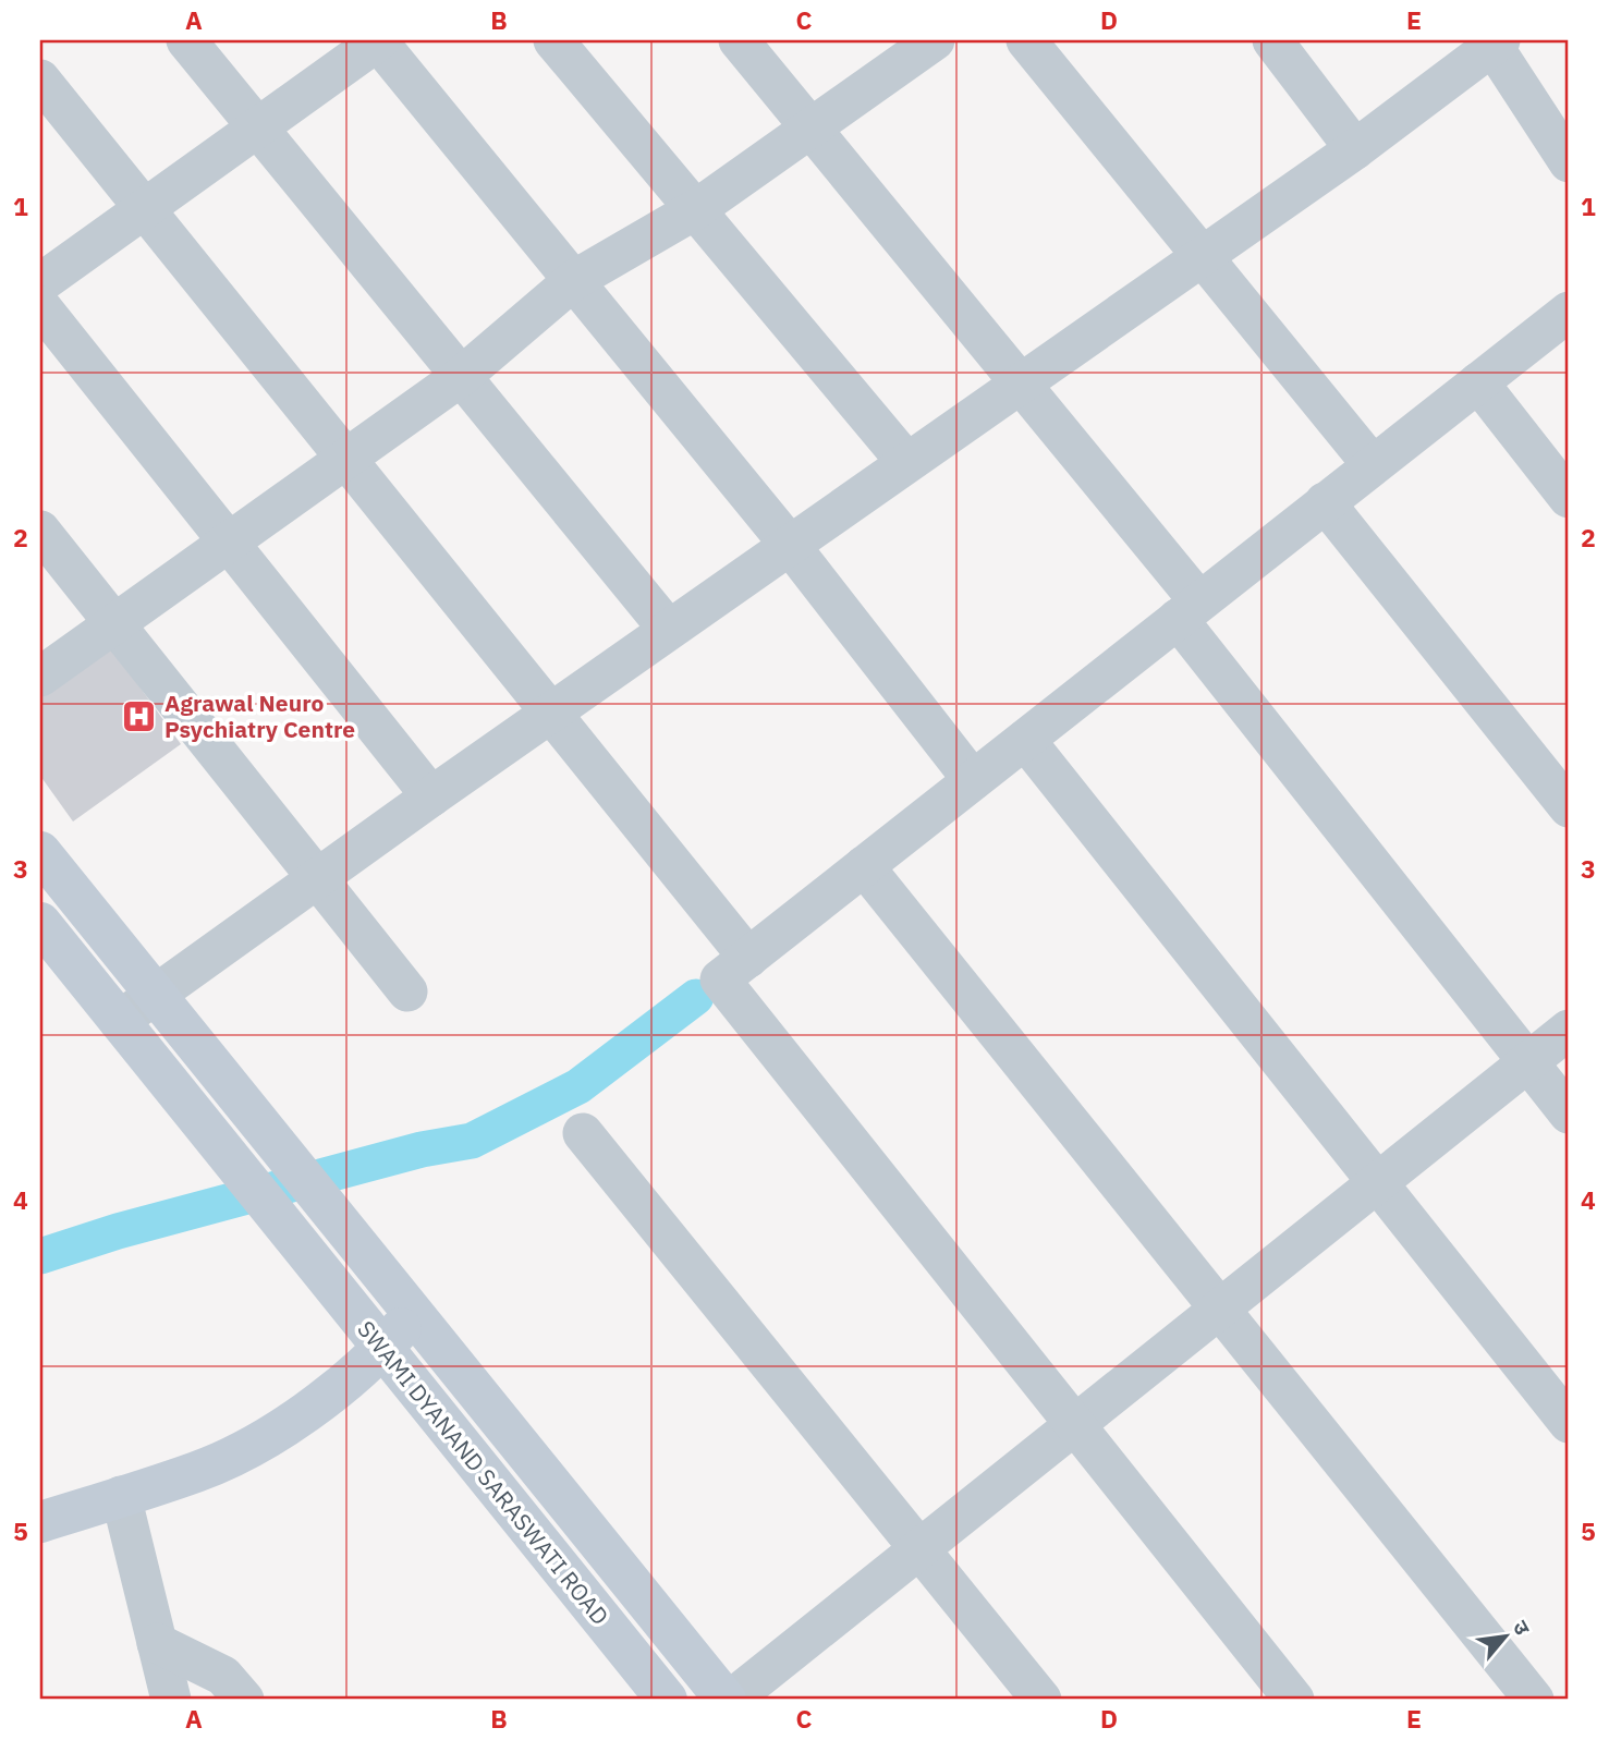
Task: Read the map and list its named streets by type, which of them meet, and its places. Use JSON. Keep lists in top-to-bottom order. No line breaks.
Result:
{"streets":{"street":["SWAMI DYANAND SARASWATI ROAD"]},"places":{"hospital":["Agrawal Neuro Psychiatry Centre"]},"north":"top right","grid":{"columns":["A","B","C","D","E"],"rows":["1","2","3","4","5"]}}
